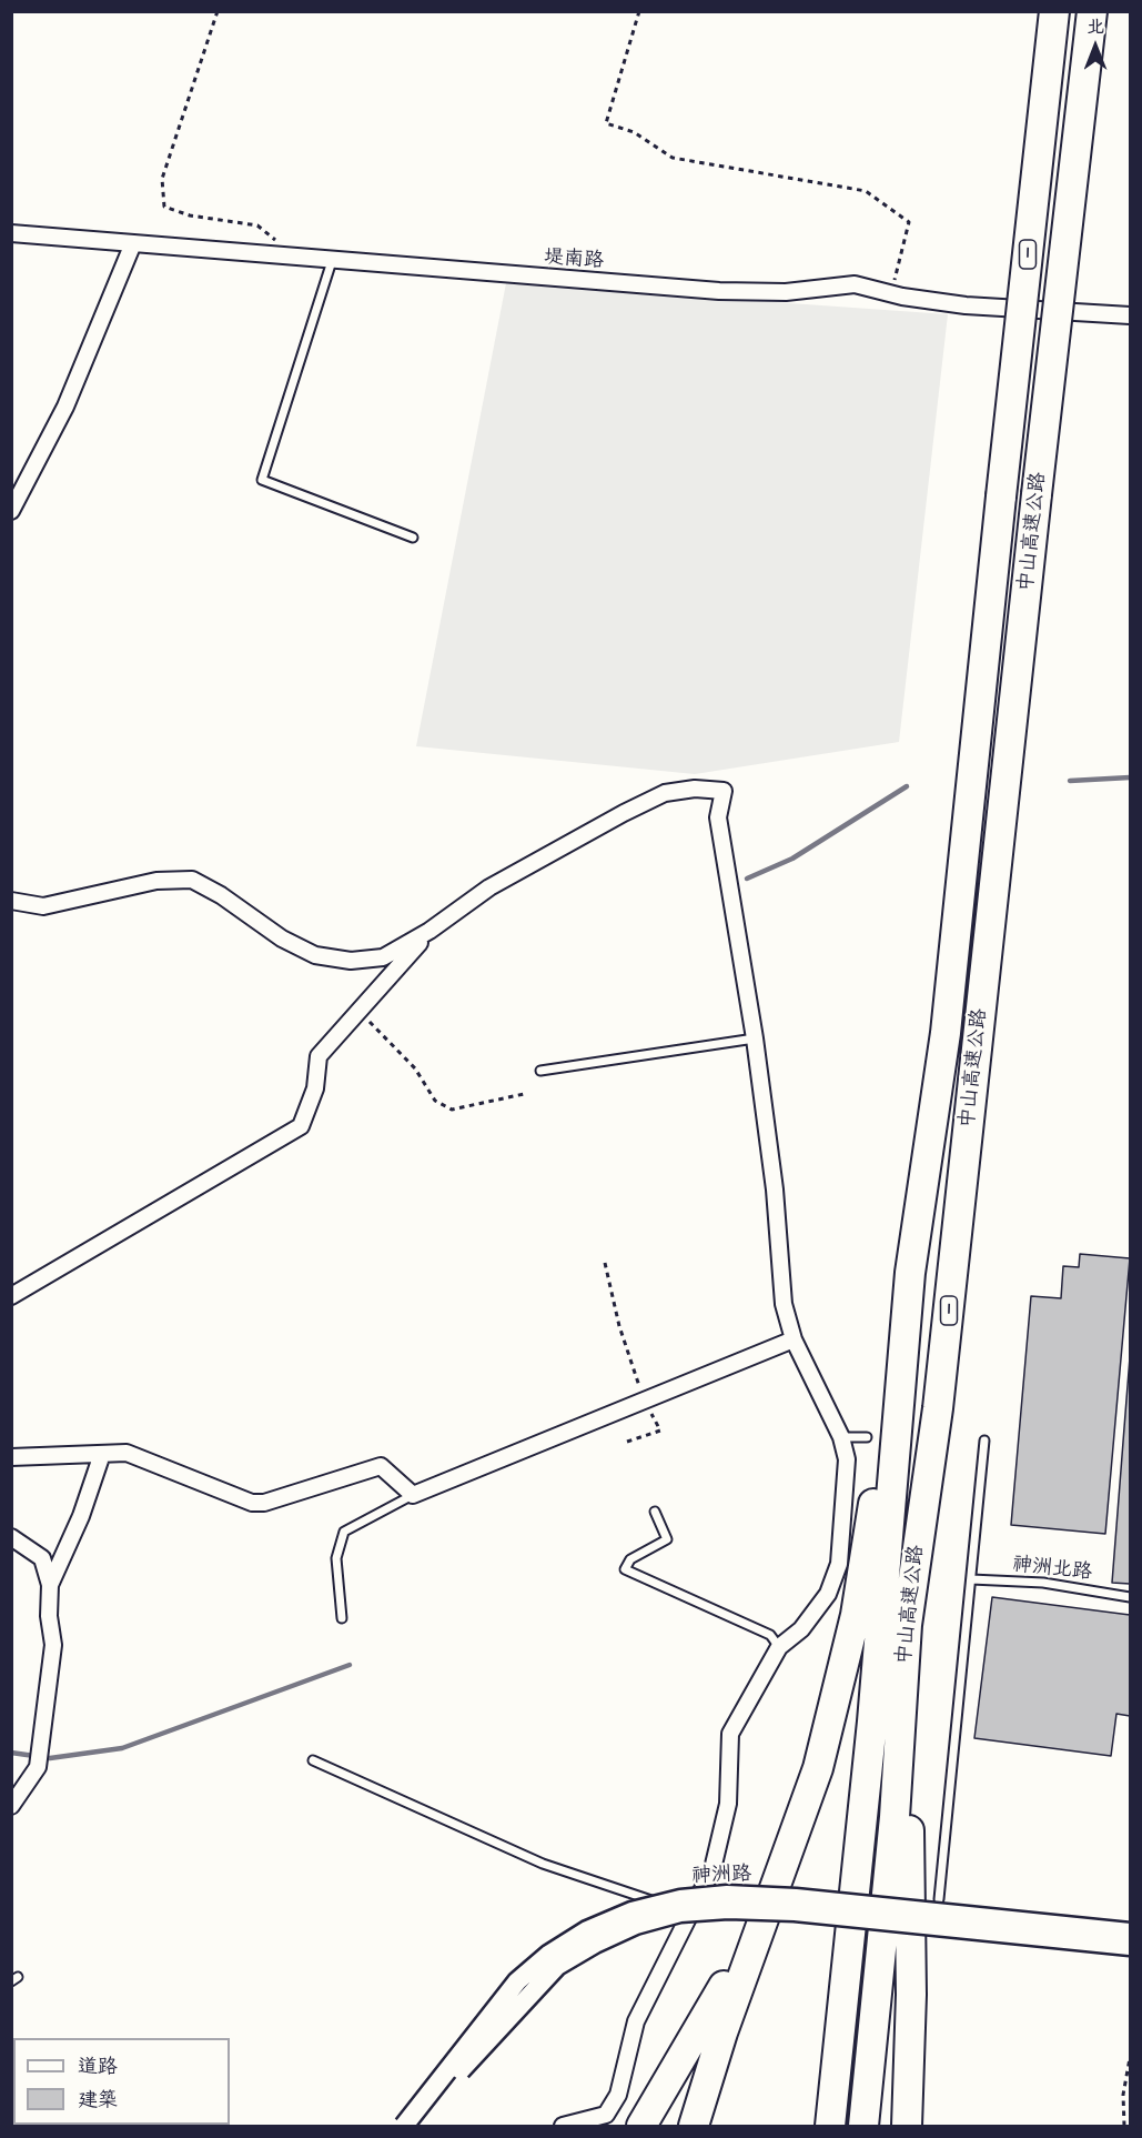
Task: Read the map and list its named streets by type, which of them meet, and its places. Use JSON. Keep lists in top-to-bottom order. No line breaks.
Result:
{"streets":{"highway":["1","中山高速公路"],"street":["堤南路","神洲路"],"lane":["神洲北路"]},"legend":["道路","建築"],"north":"top"}
